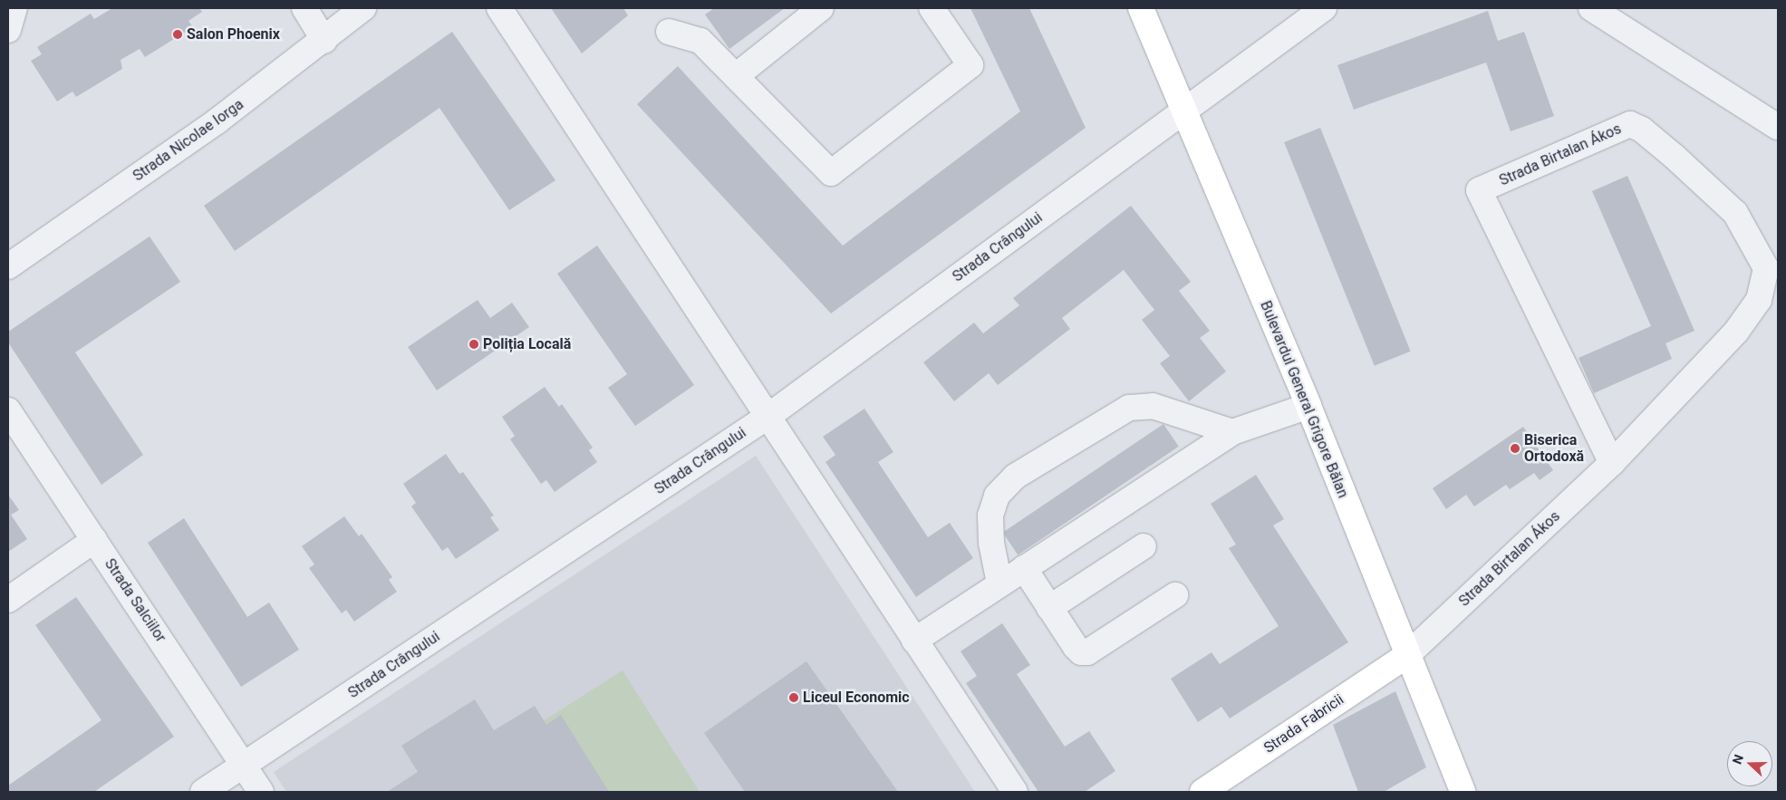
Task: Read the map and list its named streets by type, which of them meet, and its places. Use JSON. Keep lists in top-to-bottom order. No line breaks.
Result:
{"streets":{"main road":["Bulevardul General Grigore Bălan","Strada Fabricii"],"street":["Strada Nicolae Iorga","Strada Birtalan Ákos","Strada Crângului","Strada Salciilor"]},"crossings":[["Strada Birtalan Ákos","Bulevardul General Grigore Bălan"],["Strada Birtalan Ákos","Strada Fabricii"],["Strada Crângului","Bulevardul General Grigore Bălan"],["Strada Crângului","Strada Salciilor"],["Bulevardul General Grigore Bălan","Strada Fabricii"]],"places":["Salon Phoenix","Poliția Locală","Biserica Ortodoxă","Liceul Economic"],"north":"left"}
